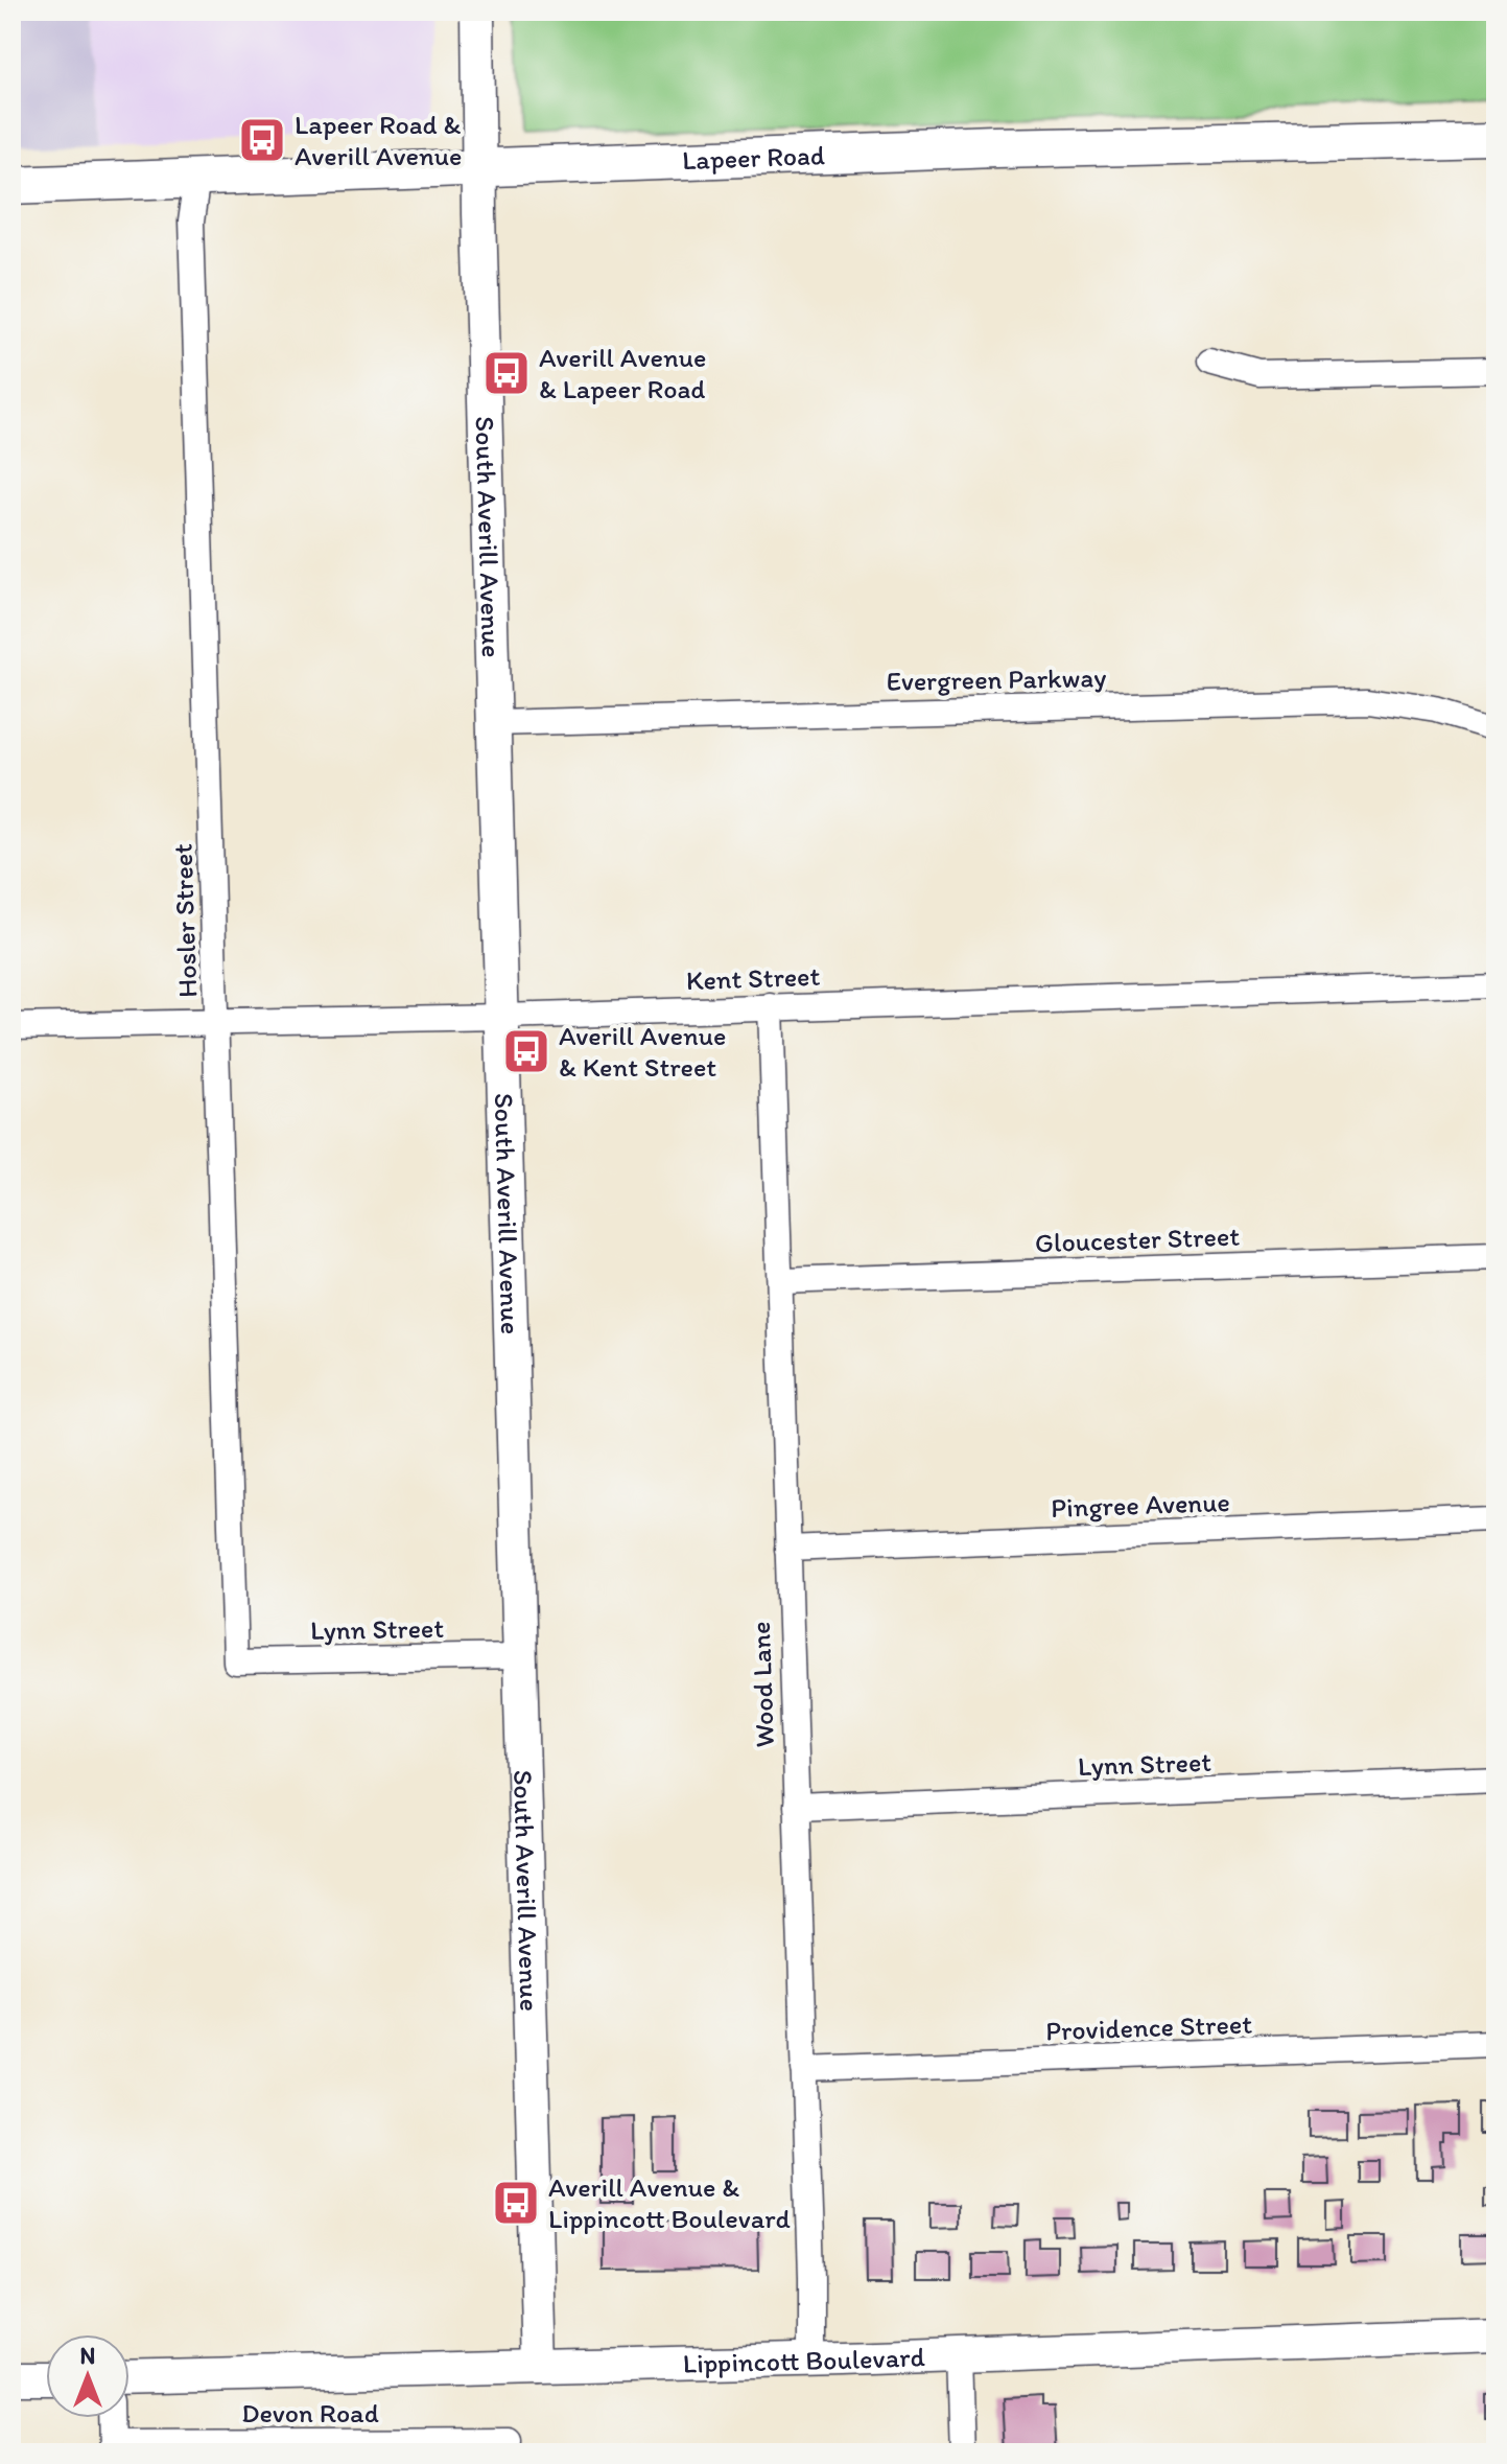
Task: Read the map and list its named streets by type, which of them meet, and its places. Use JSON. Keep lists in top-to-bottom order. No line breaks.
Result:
{"streets":{"main road":["Lapeer Road"],"street":["South Averill Avenue","Evergreen Parkway","Hosler Street","Kent Street","Gloucester Street","Pingree Avenue","Lynn Street","Wood Lane","Providence Street","Lippincott Boulevard","Devon Road"]},"crossings":[["Lapeer Road","South Averill Avenue"],["Lapeer Road","Hosler Street"],["South Averill Avenue","Evergreen Parkway"],["South Averill Avenue","Kent Street"],["South Averill Avenue","Lynn Street"],["South Averill Avenue","Lippincott Boulevard"],["Hosler Street","Kent Street"],["Hosler Street","Lynn Street"],["Kent Street","Wood Lane"],["Gloucester Street","Wood Lane"],["Pingree Avenue","Wood Lane"],["Lynn Street","Wood Lane"],["Wood Lane","Providence Street"],["Wood Lane","Lippincott Boulevard"]],"places":{"bus stop":["Lapeer Road & Averill Avenue","Averill Avenue & Lapeer Road","Averill Avenue & Kent Street","Averill Avenue & Lippincott Boulevard"]},"north":"top"}
